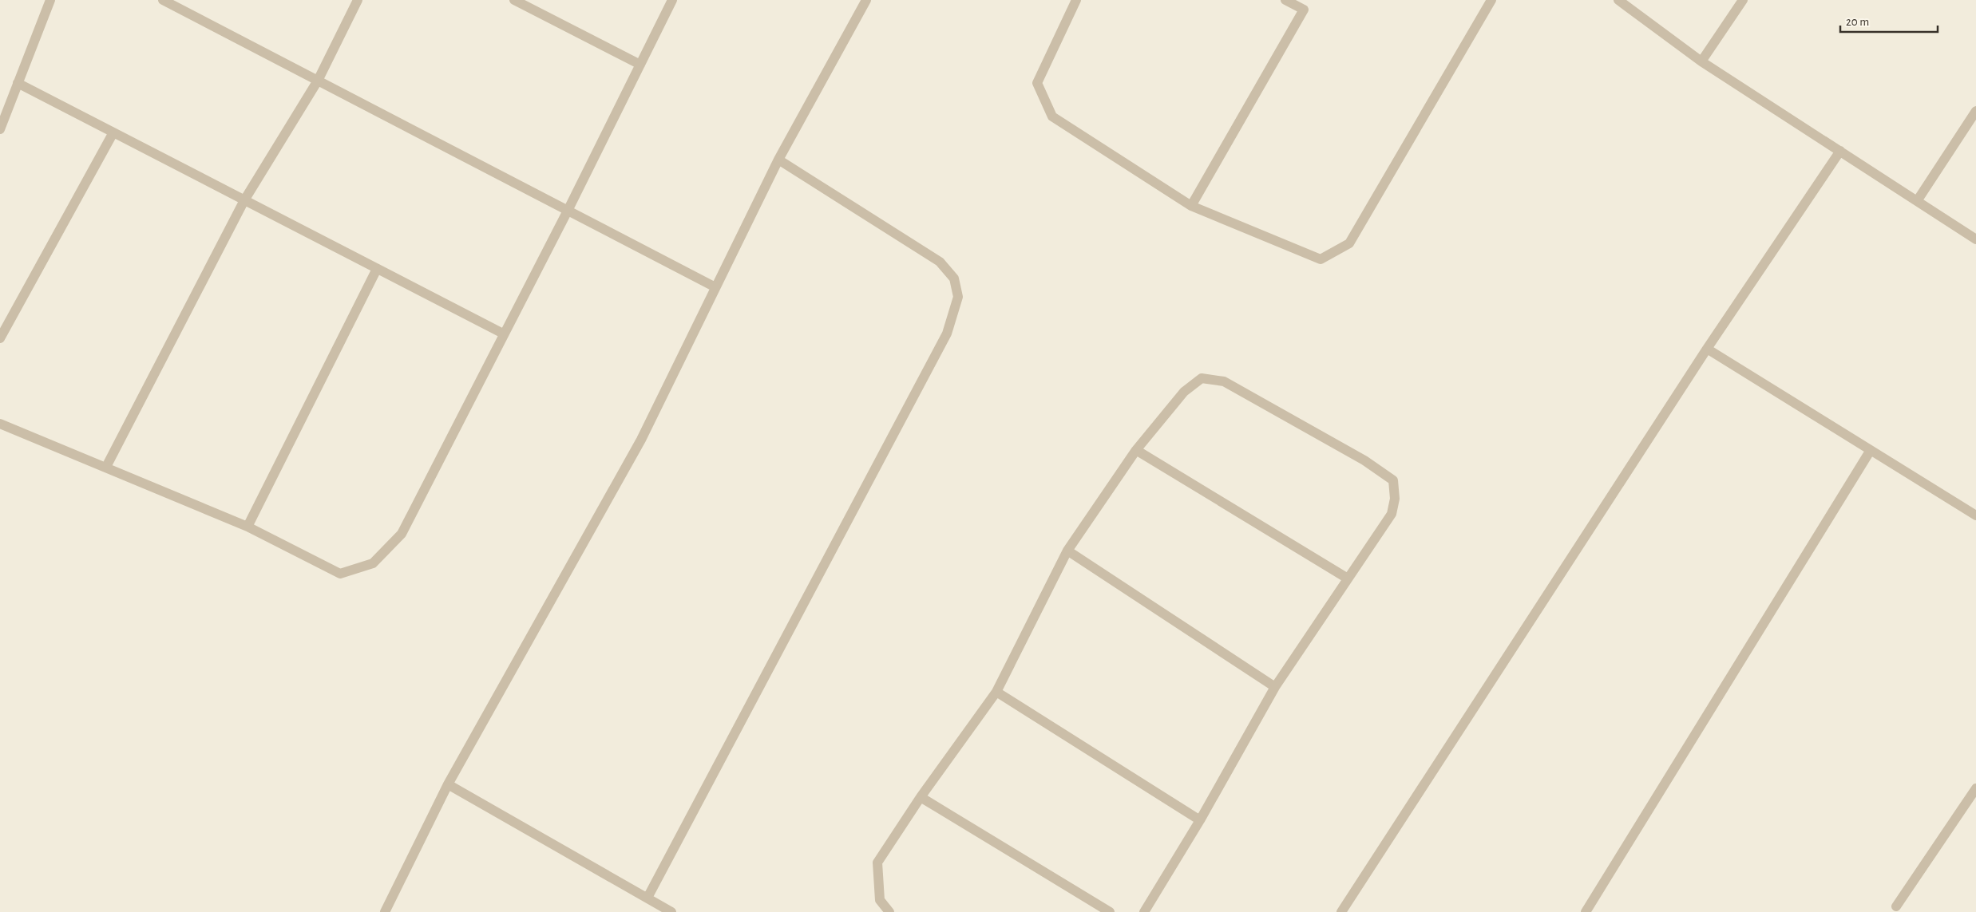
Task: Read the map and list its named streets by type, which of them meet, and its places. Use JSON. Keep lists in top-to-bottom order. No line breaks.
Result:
{"scale_bar":"20 m"}
